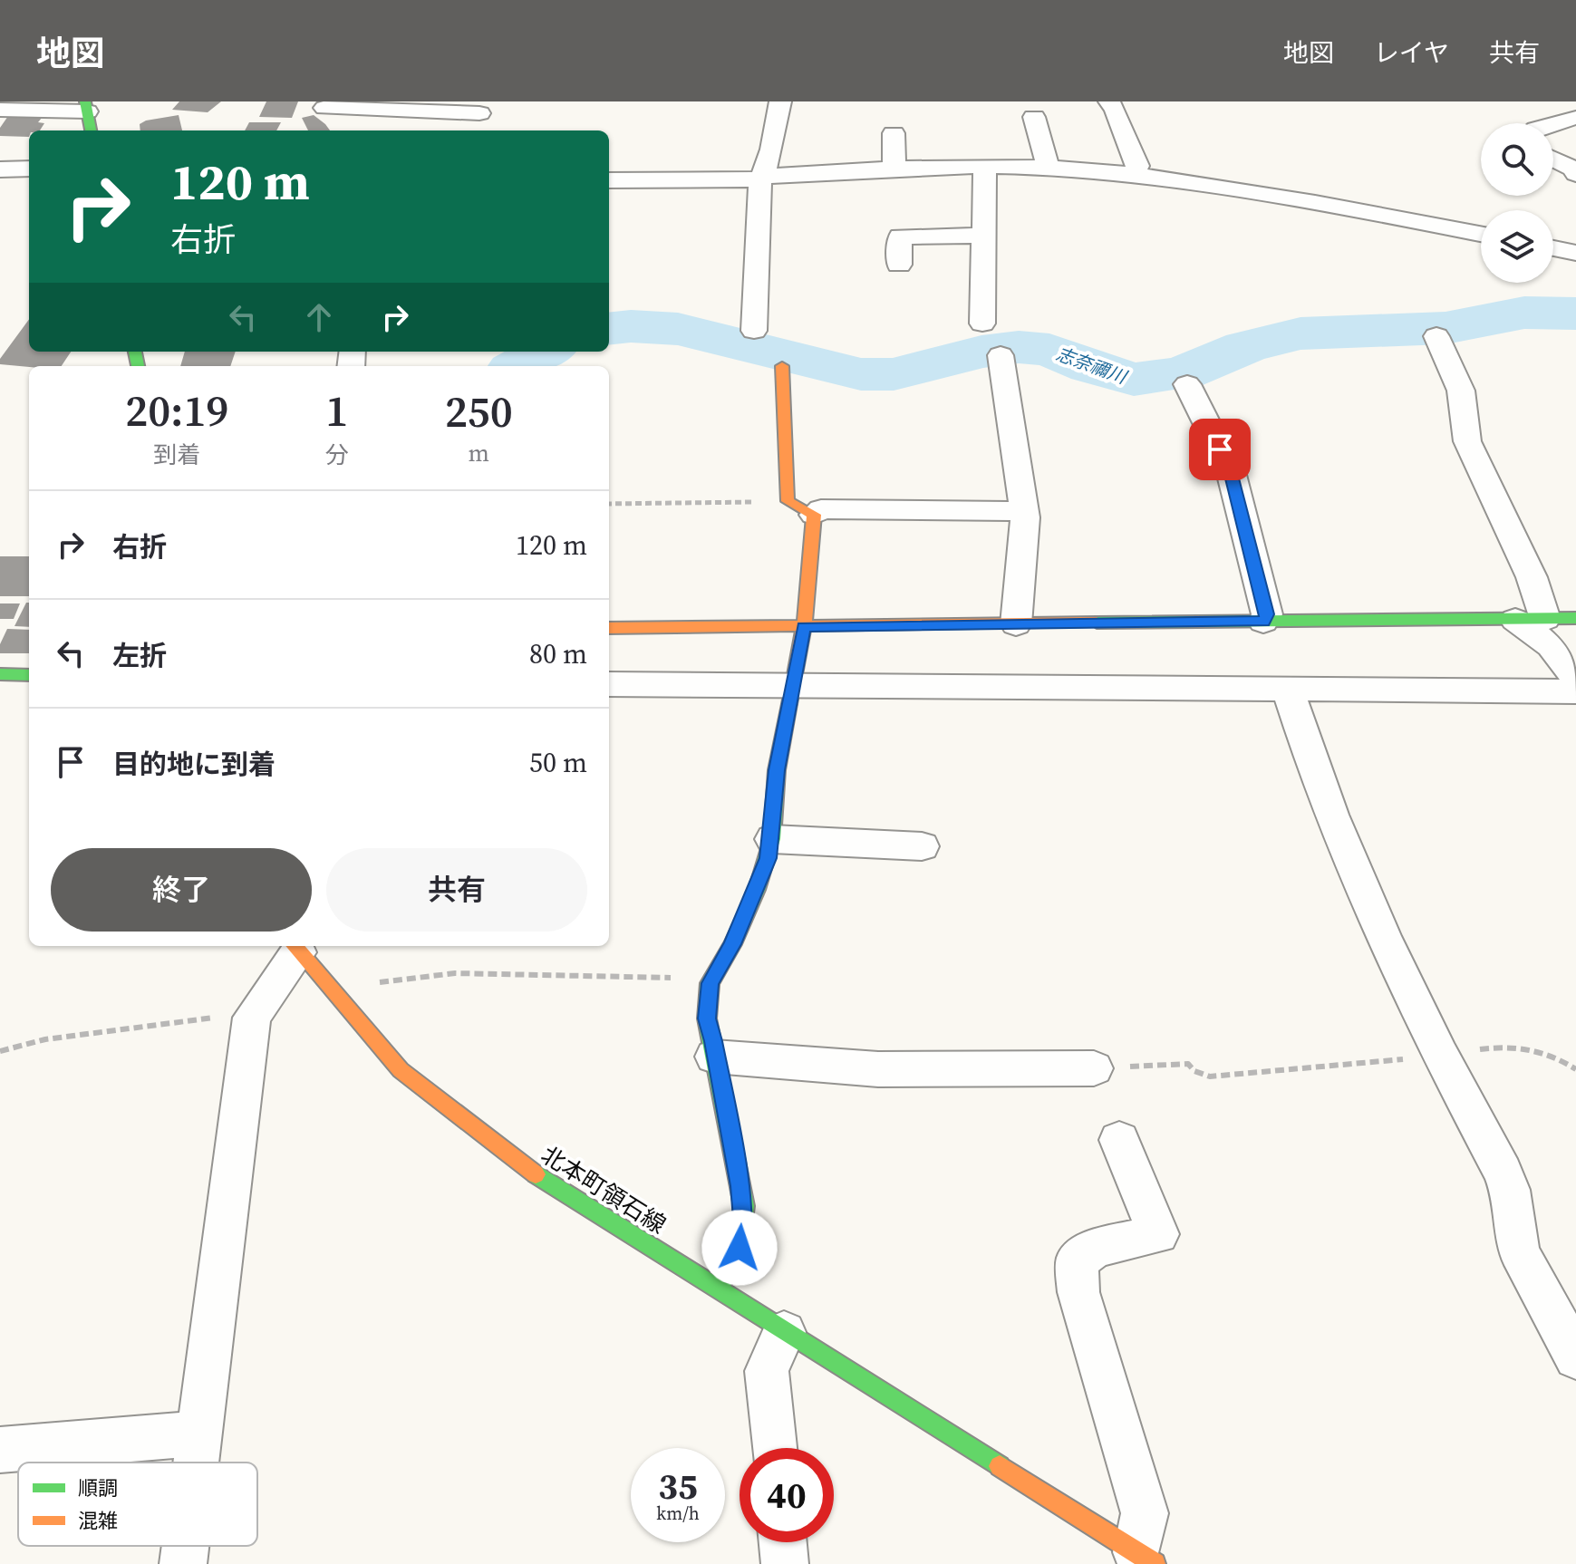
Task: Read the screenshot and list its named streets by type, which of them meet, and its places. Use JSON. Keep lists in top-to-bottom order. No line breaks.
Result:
{"streets":{"street":["北本町領石線"]},"water":["志奈禰川"],"legend":["順調","混雑"],"page":{"header":"地図","nav":["地図","レイヤ","共有"],"turn":["120 m","右折"],"eta":["20:19","到着","1","分","250","m"],"list":[{"name":"右折","value":"120 m"},{"name":"左折","value":"80 m"},{"name":"目的地に到着","value":"50 m"}],"buttons":["終了","共有"],"speed":"35 km/h","limit":"40"}}
